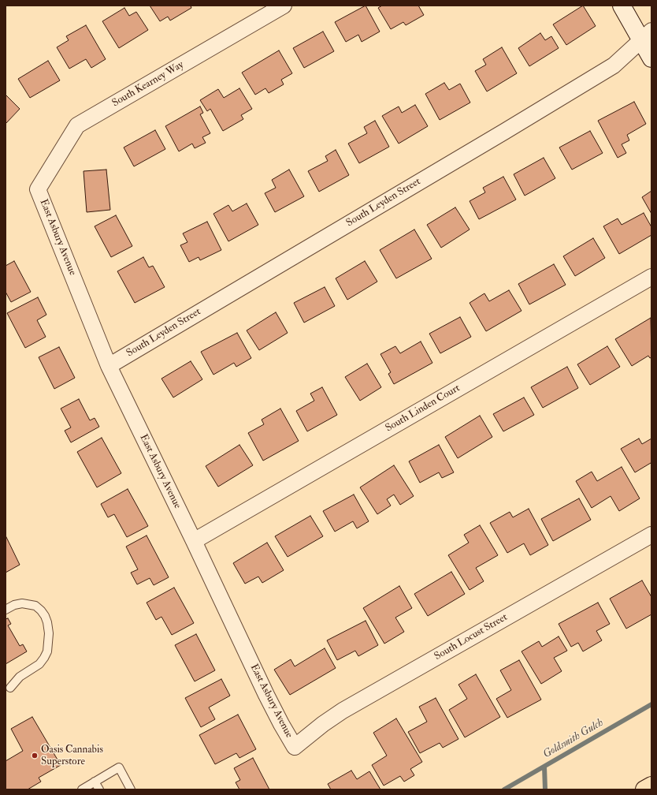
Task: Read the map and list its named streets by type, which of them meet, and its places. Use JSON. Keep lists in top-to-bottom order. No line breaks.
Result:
{"streets":{"street":["South Kearney Way","South Leyden Street","East Asbury Avenue","South Linden Court","South Locust Street"]},"crossings":[["South Kearney Way","East Asbury Avenue"],["South Leyden Street","East Asbury Avenue"],["East Asbury Avenue","South Linden Court"],["East Asbury Avenue","South Locust Street"]],"water":["Goldsmith Gulch"],"places":["Oasis Cannabis Superstore"]}
